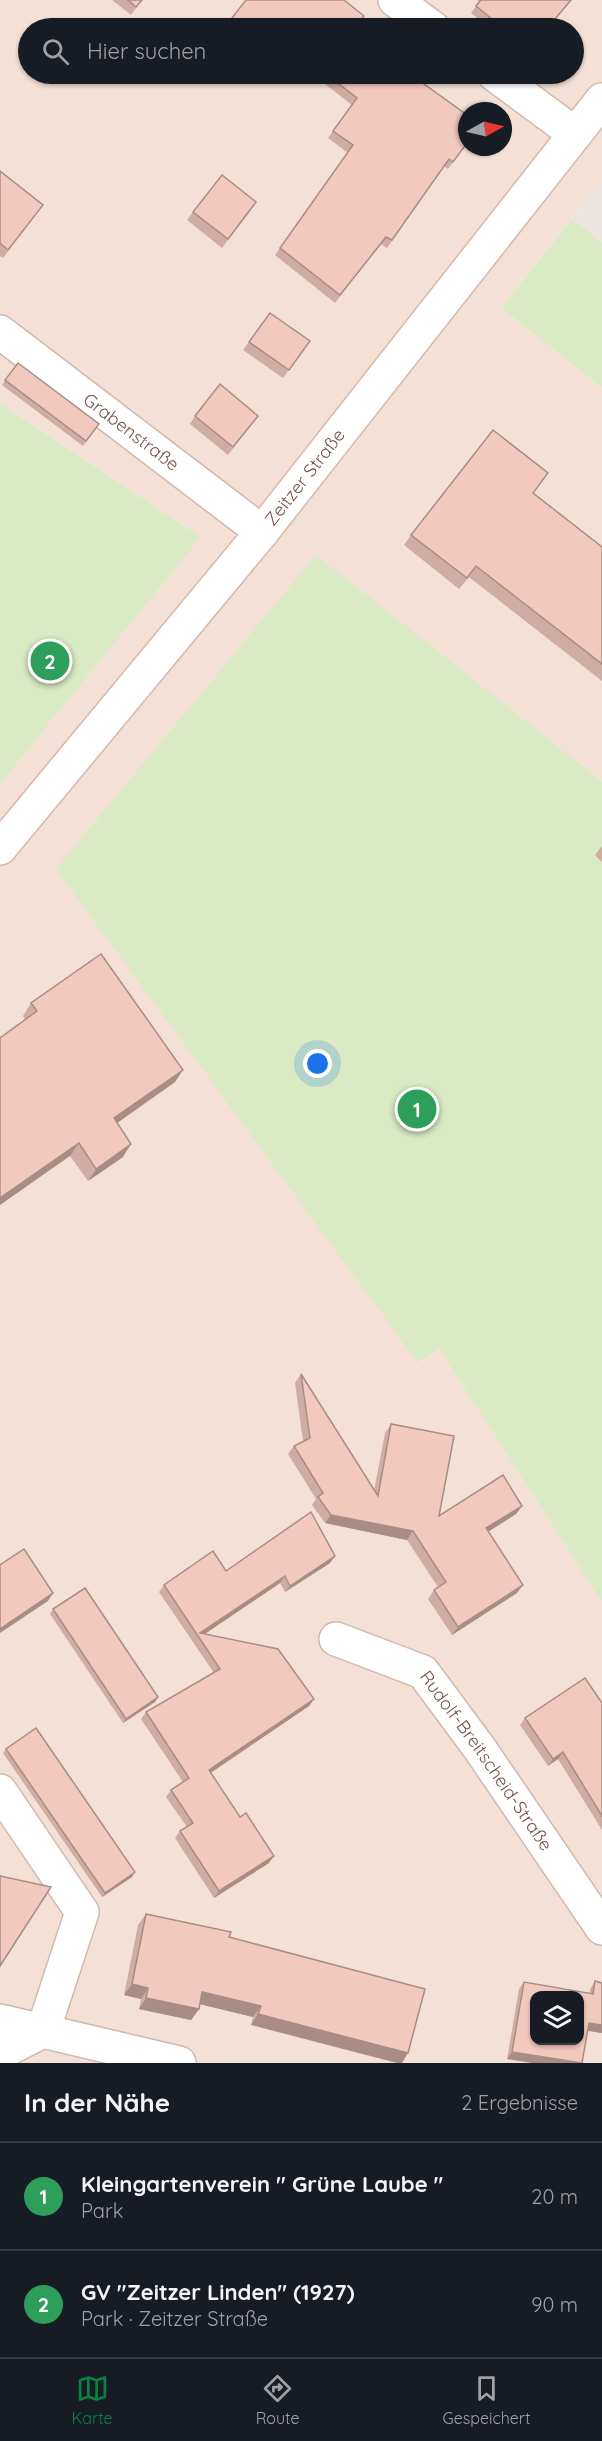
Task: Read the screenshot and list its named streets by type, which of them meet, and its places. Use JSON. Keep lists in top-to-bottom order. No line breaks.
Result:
{"streets":{"street":["Grabenstraße","Zeitzer Straße","Rudolf-Breitscheid-Straße"]},"crossings":[["Grabenstraße","Zeitzer Straße"]],"north":"right","page":{"search":"Hier suchen","pins":["2","1"],"heading":["In der Nähe","2 Ergebnisse"],"list":[{"mark":"1","name":"Kleingartenverein \" Grüne Laube \"","note":"Park","value":"20 m"},{"mark":"2","name":"GV \"Zeitzer Linden\" (1927)","note":"Park · Zeitzer Straße","value":"90 m"}],"nav":["Karte","Route","Gespeichert"]}}
